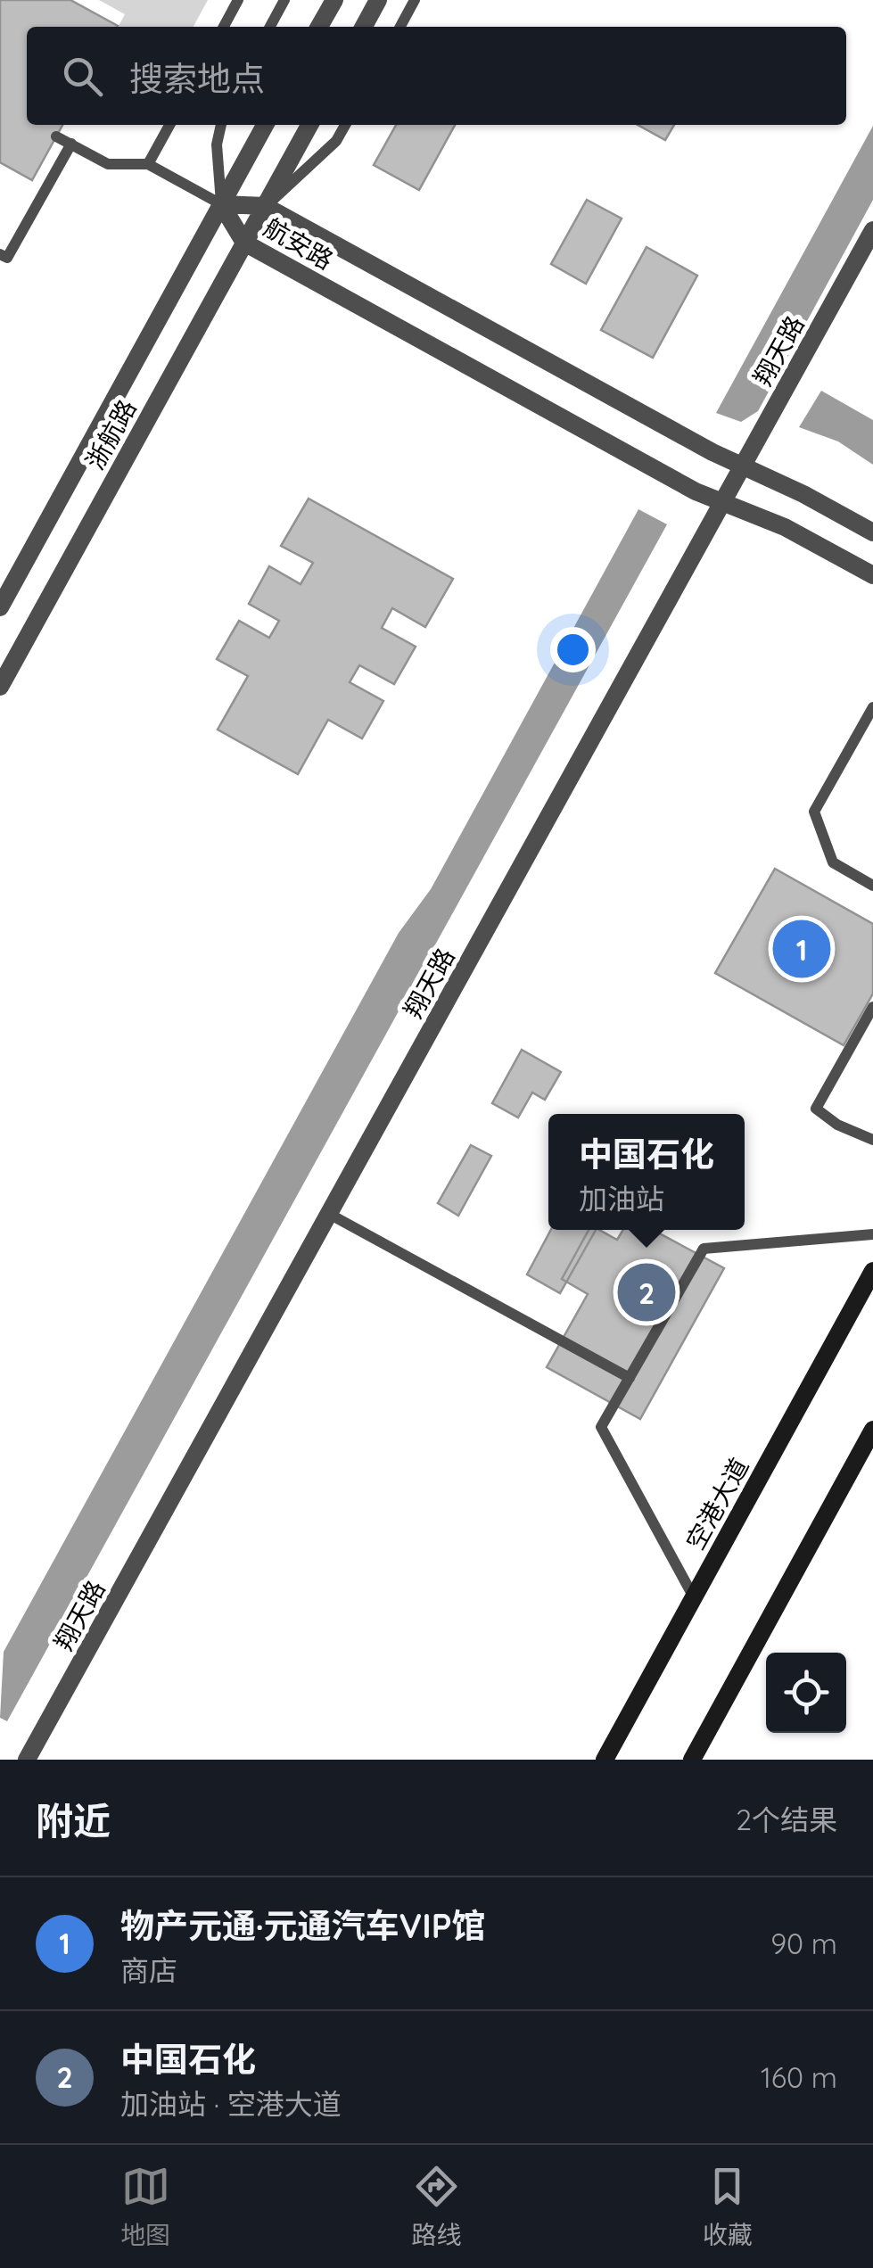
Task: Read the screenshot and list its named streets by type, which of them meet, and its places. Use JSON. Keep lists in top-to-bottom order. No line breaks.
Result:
{"streets":{"main road":["空港大道"],"street":["航安路","翔天路","浙航路"]},"crossings":[["航安路","翔天路"],["航安路","浙航路"]],"page":{"search":"搜索地点","pins":["1","2"],"popup":["中国石化","加油站"],"heading":["附近","2个结果"],"list":[{"mark":"1","name":"物产元通·元通汽车VIP馆","note":"商店","value":"90 m"},{"mark":"2","name":"中国石化","note":"加油站 · 空港大道","value":"160 m"}],"nav":["地图","路线","收藏"]}}
